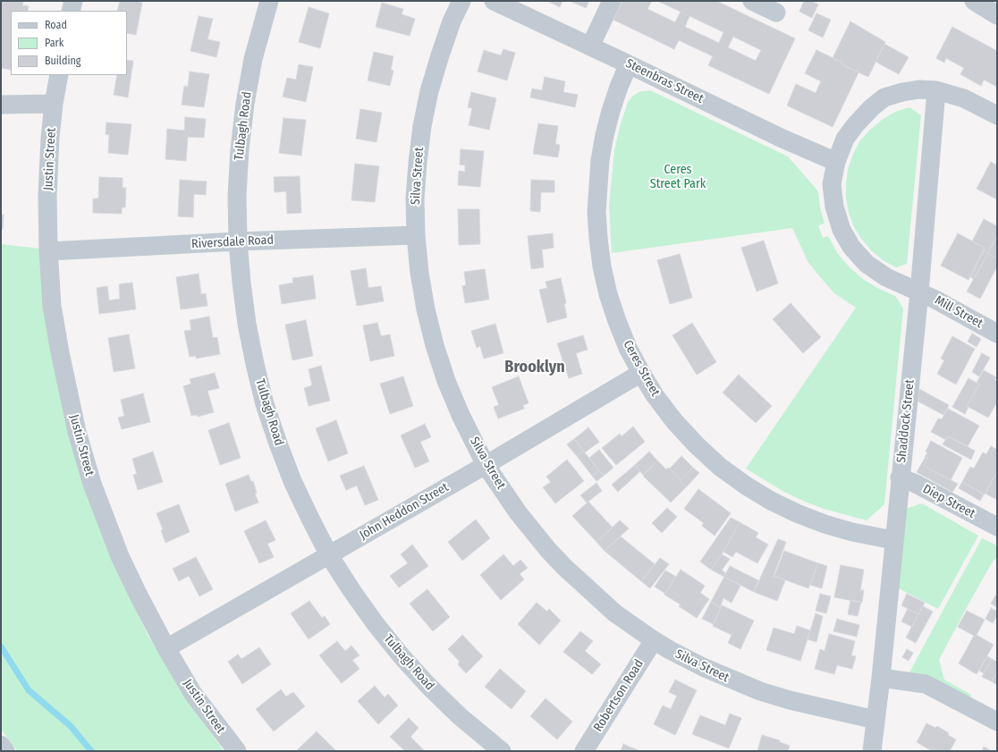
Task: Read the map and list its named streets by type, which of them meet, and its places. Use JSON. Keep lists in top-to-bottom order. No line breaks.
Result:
{"streets":{"street":["Steenbras Street","Tulbagh Road","Justin Street","Silva Street","Riversdale Road","Mill Street","Ceres Street","Shaddock Street","Diep Street","John Heddon Street","Robertson Road"]},"crossings":[["Steenbras Street","Mill Street"],["Steenbras Street","Ceres Street"],["Tulbagh Road","Riversdale Road"],["Tulbagh Road","John Heddon Street"],["Justin Street","Riversdale Road"],["Justin Street","John Heddon Street"],["Silva Street","Riversdale Road"],["Silva Street","Shaddock Street"],["Silva Street","John Heddon Street"],["Silva Street","Robertson Road"],["Mill Street","Shaddock Street"],["Ceres Street","Shaddock Street"],["Ceres Street","John Heddon Street"],["Shaddock Street","Diep Street"]],"districts":["Brooklyn"],"parks":["Ceres Street Park"],"legend":["Road","Park","Building"]}
